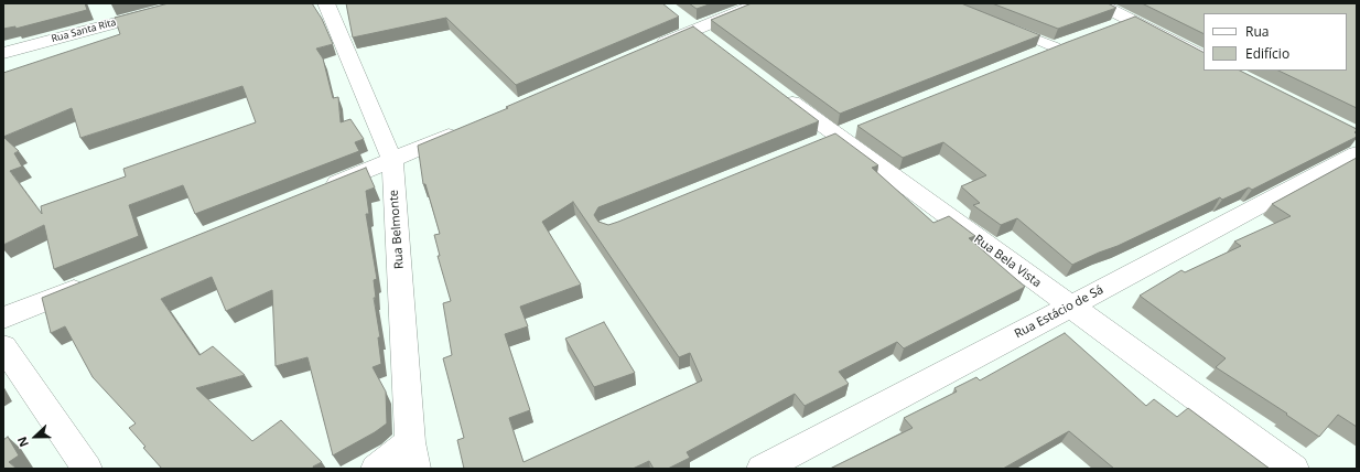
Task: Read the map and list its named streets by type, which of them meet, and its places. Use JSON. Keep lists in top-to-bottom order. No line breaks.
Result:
{"streets":{"street":["Rua Santa Rita","Rua Belmonte","Rua Bela Vista","Rua Estácio de Sá"]},"crossings":[["Rua Bela Vista","Rua Estácio de Sá"]],"legend":["Rua","Edifício"],"north":"left"}
